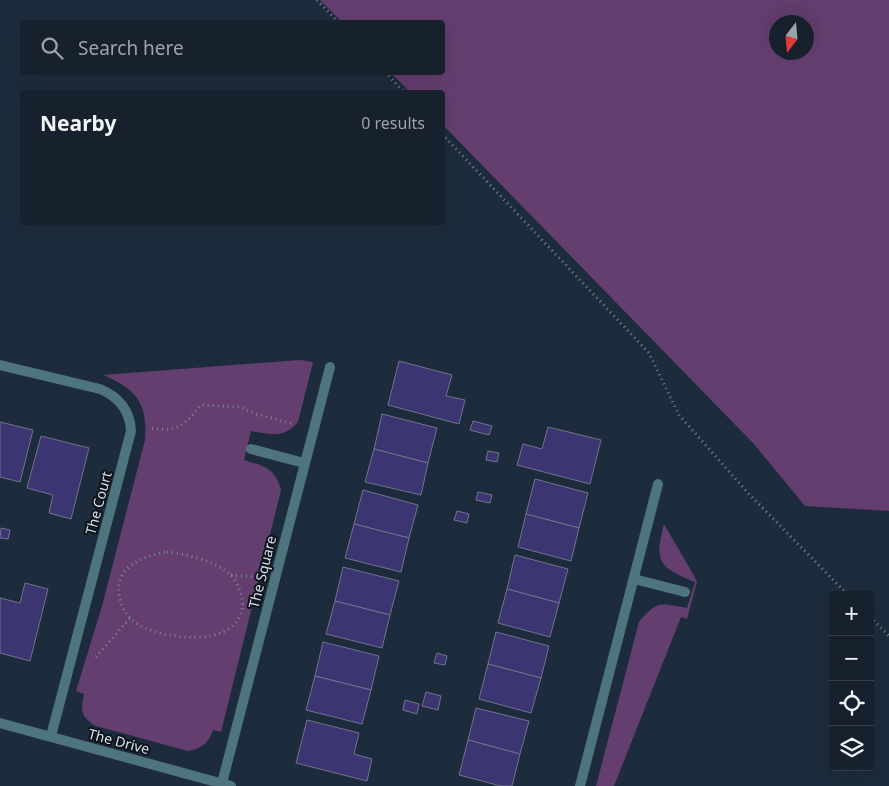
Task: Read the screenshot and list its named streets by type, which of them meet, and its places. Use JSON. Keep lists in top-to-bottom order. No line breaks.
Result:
{"streets":{"street":["The Court","The Square","The Drive"]},"crossings":[["The Court","The Drive"],["The Square","The Drive"]],"north":"bottom","page":{"search":"Search here","heading":["Nearby","0 results"],"map_buttons":["+","−"]}}
